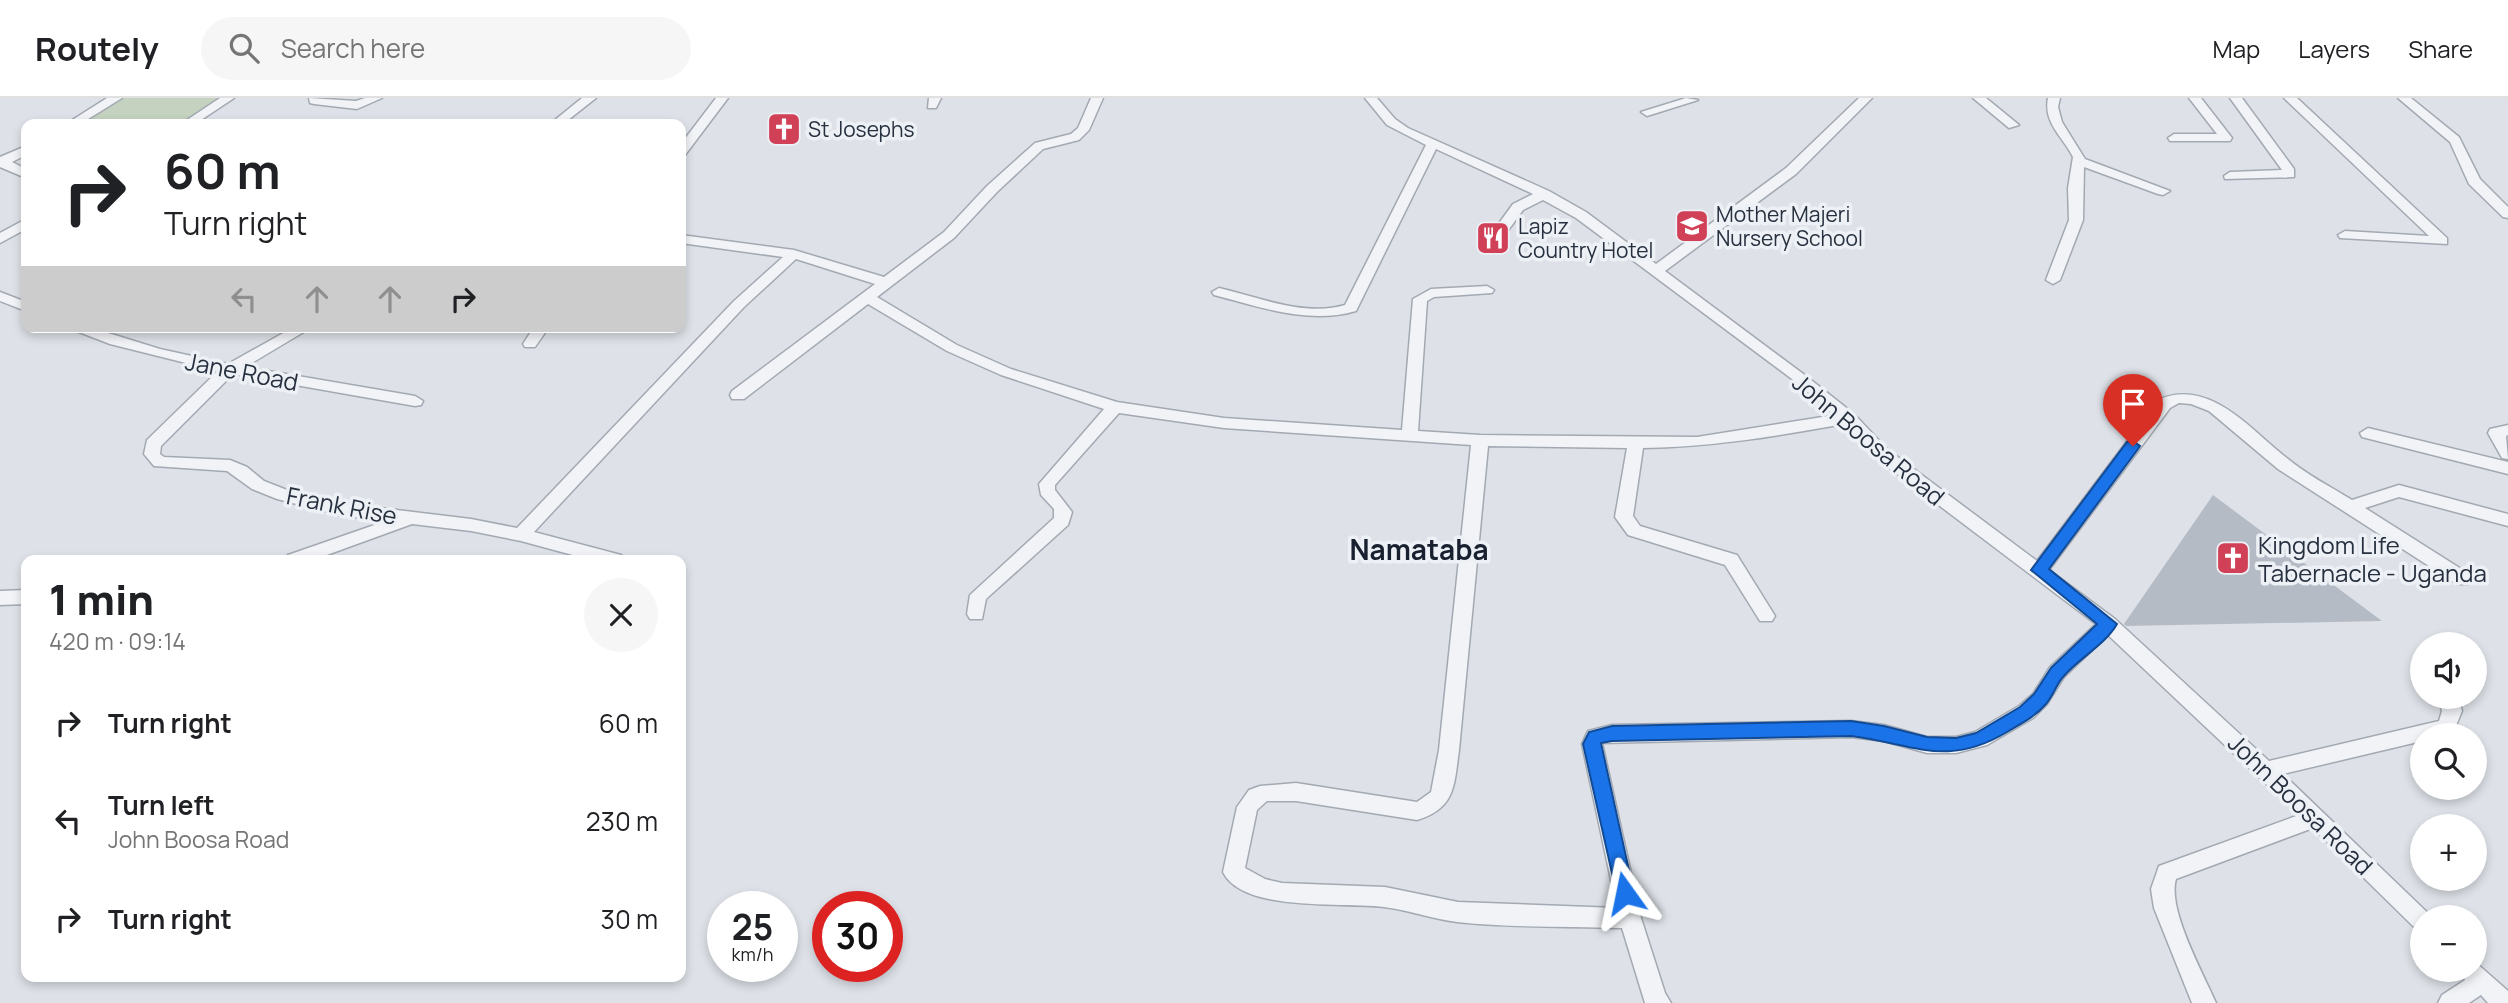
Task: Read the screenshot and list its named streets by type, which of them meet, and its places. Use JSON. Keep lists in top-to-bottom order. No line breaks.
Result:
{"streets":{"street":["Jane Road","John Boosa Road","Frank Rise"]},"crossings":[["Jane Road","Frank Rise"]],"districts":["Namataba"],"places":{"church":["St Josephs","Kingdom Life Tabernacle - Uganda"],"school or university":["Mother Majeri Nursery School"],"restaurant":["Lapiz Country Hotel"]},"page":{"header":"Routely","search":"Search here","nav":["Map","Layers","Share"],"turn":["60 m","Turn right"],"heading":["1 min","420 m · 09:14"],"map_buttons":["+","−"],"list":[{"name":"Turn right","value":"60 m"},{"name":"Turn left","note":"John Boosa Road","value":"230 m"},{"name":"Turn right","value":"30 m"}],"speed":"25 km/h","limit":"30"}}
